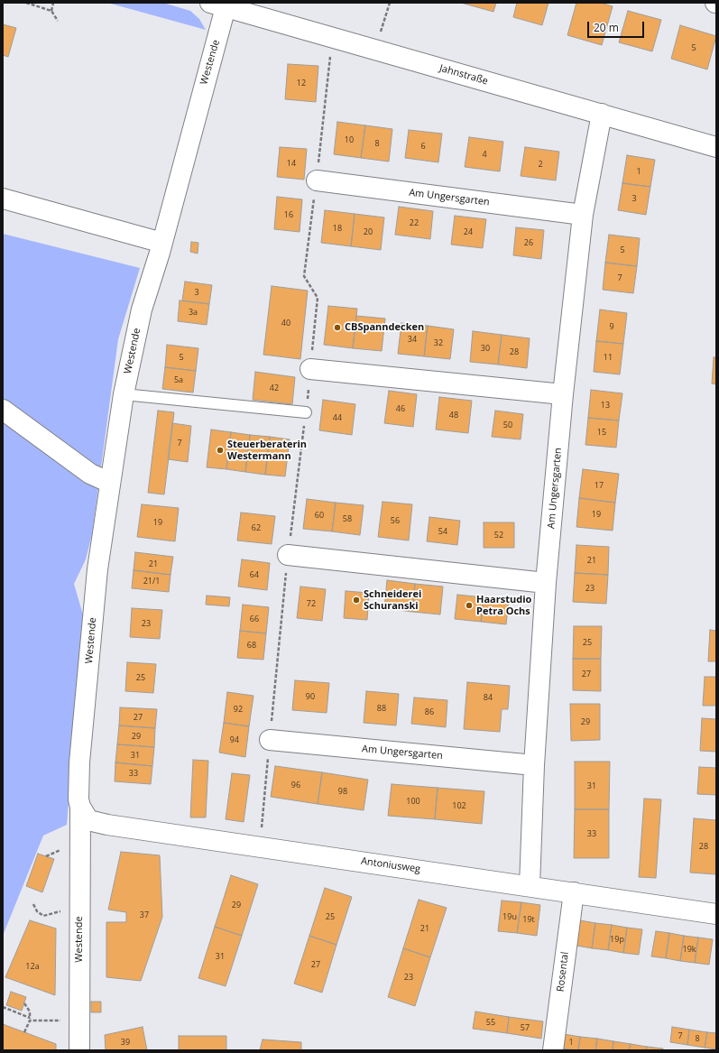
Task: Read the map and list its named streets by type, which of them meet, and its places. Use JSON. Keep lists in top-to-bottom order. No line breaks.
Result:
{"streets":{"street":["Westende","Jahnstraße","Am Ungersgarten","Antoniusweg","Rosental"]},"crossings":[["Westende","Jahnstraße"],["Westende","Antoniusweg"],["Jahnstraße","Am Ungersgarten"],["Am Ungersgarten","Antoniusweg"],["Antoniusweg","Rosental"]],"places":["CBSpanndecken","Steuerberaterin Westermann","Schneiderei Schuranski","Haarstudio Petra Ochs"],"house_numbers":["5","12","10","8","6","4","14","2","1","3","16","22","18","20","24","26","5","7","3","3a","40","9","34","32","30","28","5","11","5a","42","13","46","48","44","50","15","7","17","19","60","58","56","19","62","54","52","21","21","64","21/1","23","72","66","23","25","68","27","25","90","84","88","92","86","27","29","29","94","31","33","96","31","98","100","102","33","28","29","37","25","19u","19t","21","19p","19k","31","27","12a","23","55","57","7","8","39","1"],"scale_bar":"20 m"}
